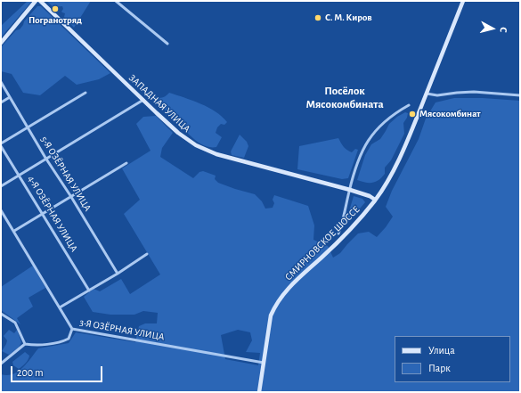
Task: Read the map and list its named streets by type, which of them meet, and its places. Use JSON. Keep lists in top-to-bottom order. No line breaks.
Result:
{"streets":{"street":["ЗАПАДНАЯ УЛИЦА","5-Я ОЗЁРНАЯ УЛИЦА","4-Я ОЗЁРНАЯ УЛИЦА","СМИРНОВСКОЕ ШОССЕ","3-Я ОЗЁРНАЯ УЛИЦА"]},"crossings":[["ЗАПАДНАЯ УЛИЦА","СМИРНОВСКОЕ ШОССЕ"],["СМИРНОВСКОЕ ШОССЕ","3-Я ОЗЁРНАЯ УЛИЦА"]],"districts":["Посёлок Мясокомбината"],"places":["Погранотряд","С. М. Киров","Мясокомбинат"],"legend":["Улица","Парк"],"scale_bar":"200 m","north":"right"}
